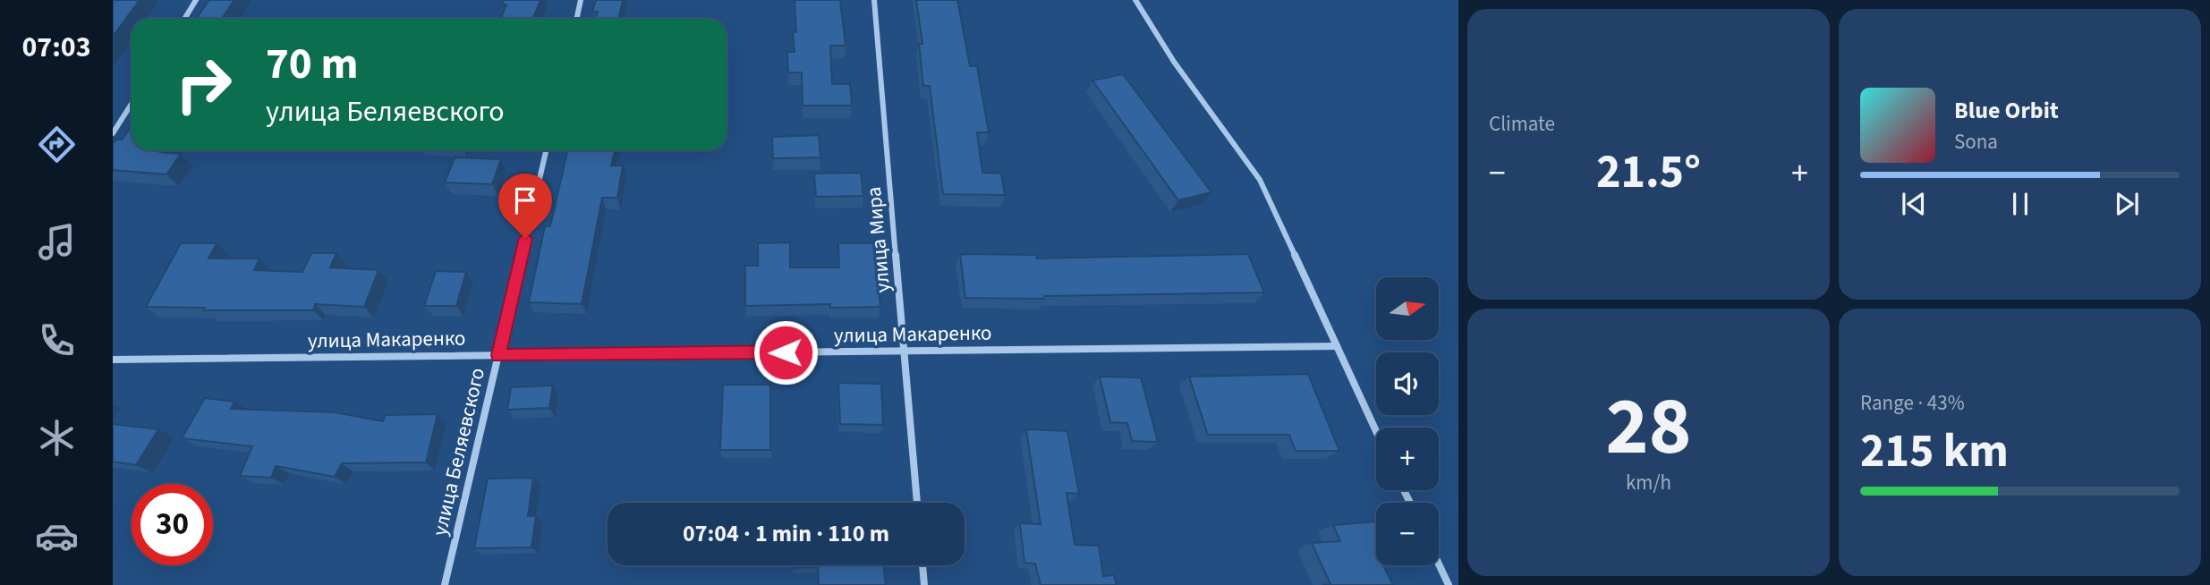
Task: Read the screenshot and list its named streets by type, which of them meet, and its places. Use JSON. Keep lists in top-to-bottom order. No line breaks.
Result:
{"streets":{"street":["улица Мира","улица Макаренко","улица Беляевского"]},"crossings":[["улица Мира","улица Макаренко"],["улица Макаренко","улица Беляевского"]],"north":"right","page":{"tabs":"07:03","tile":["Climate",["28","km/h"],["Range · 43%","215 km"]],"turn":["70 m","улица Беляевского"],"song":["Blue Orbit","Sona"],"heat":["−","21.5°","+"],"map_buttons":["+","−"],"limit":"30","trip":"07:04 · 1 min · 110 m"}}
